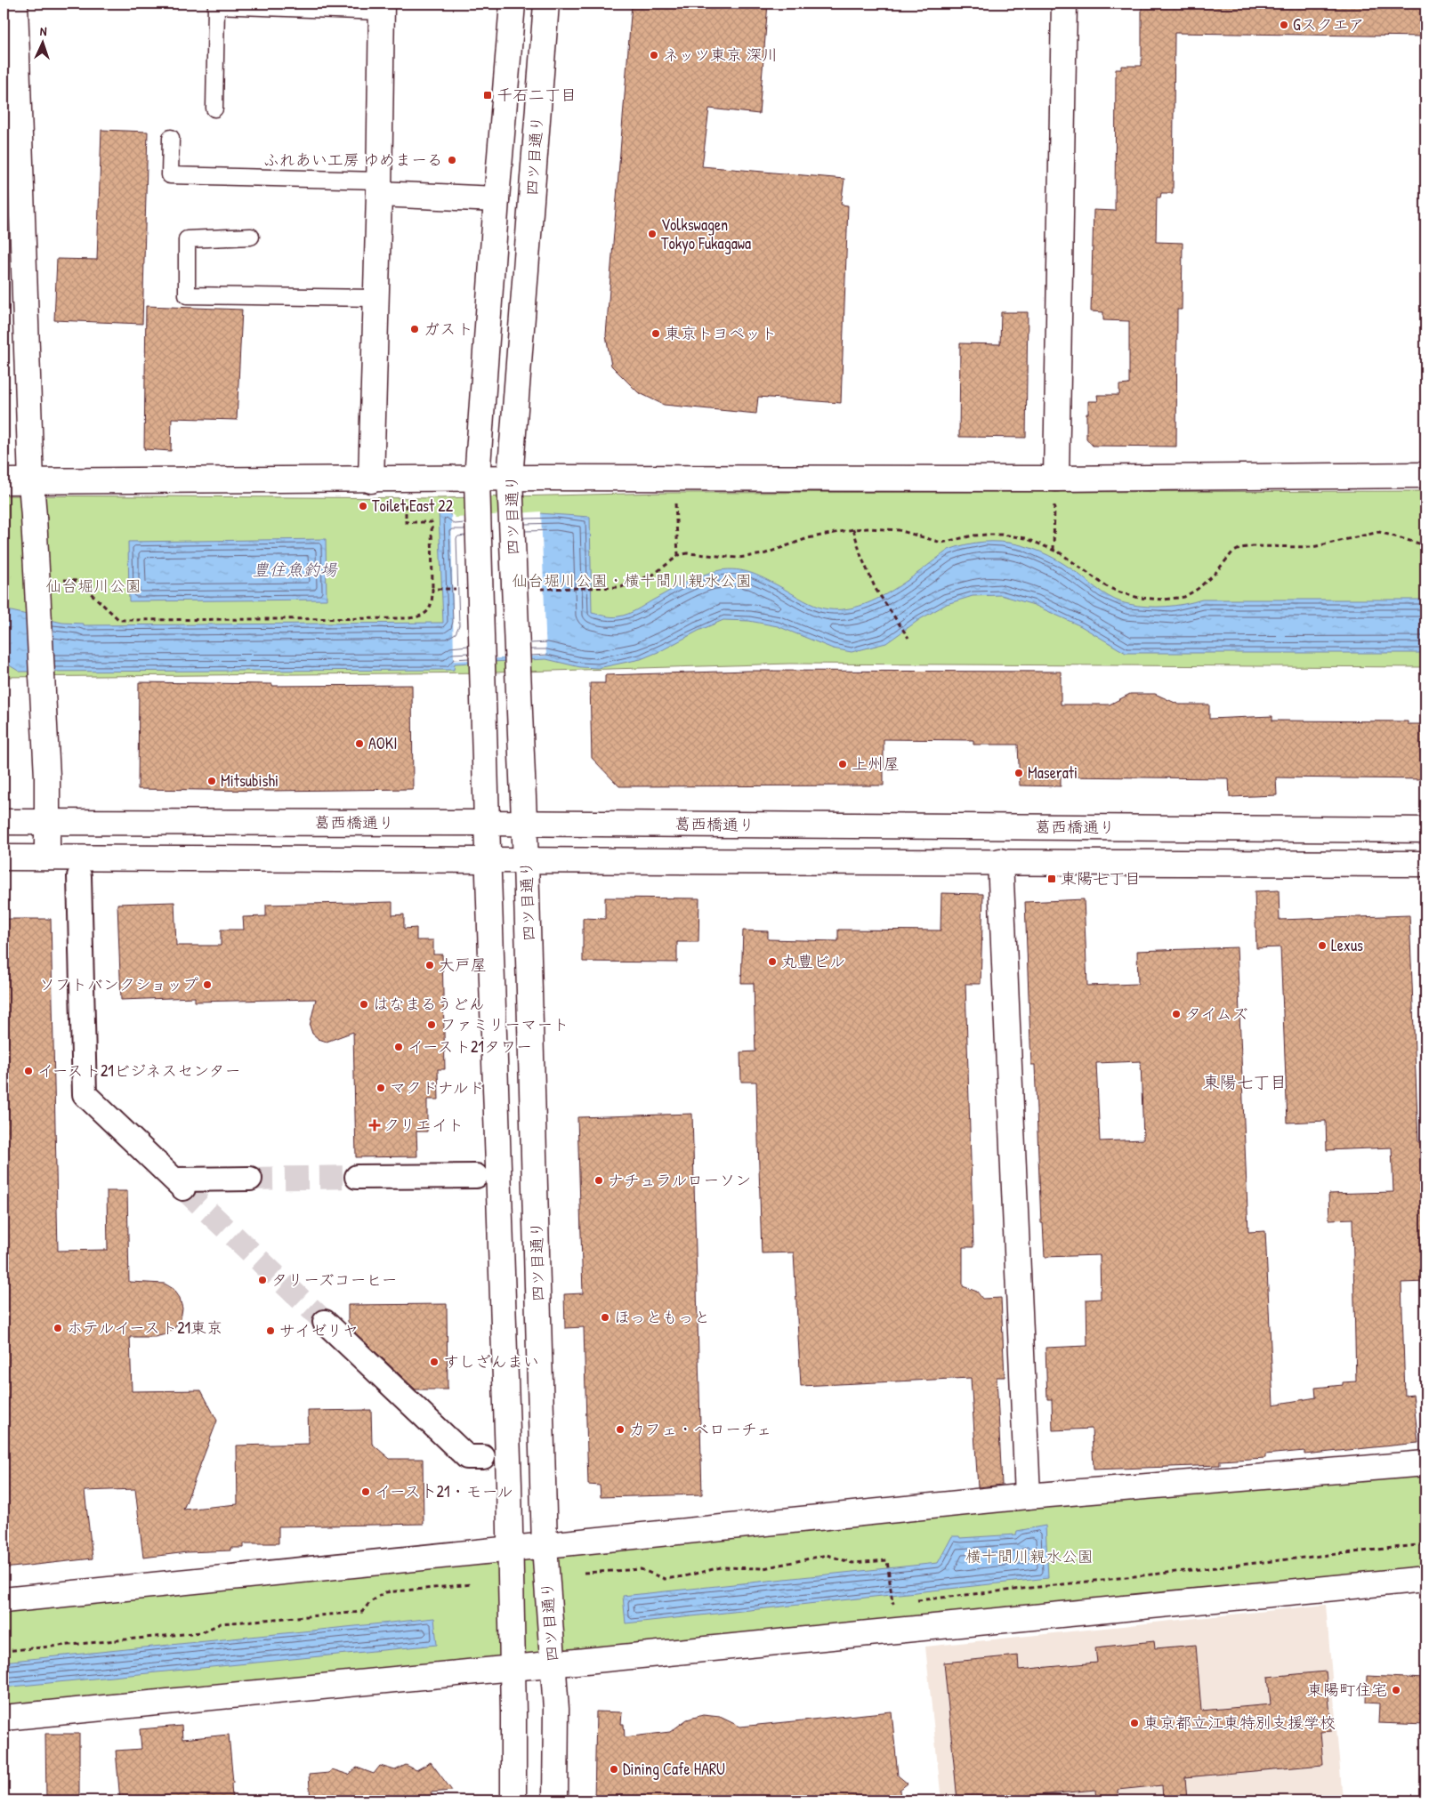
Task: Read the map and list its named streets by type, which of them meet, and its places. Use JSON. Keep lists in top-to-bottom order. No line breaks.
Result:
{"streets":{"street":["四ツ目通り","葛西橋通り"]},"crossings":[["四ツ目通り","葛西橋通り"]],"districts":["東陽七丁目"],"water":["豊住魚釣場"],"parks":["仙台堀川公園・横十間川親水公園","仙台堀川公園","横十間川親水公園"],"places":{"other":["Gスクエア","ネッツ東京 深川","ふれあい工房 ゆめまーる","Volkswagen Tokyo Fukagawa","ガスト","東京トヨペット","Toilet East 22","AOKI","上州屋","Maserati","Mitsubishi","Lexus","丸豊ビル","大戸屋","ソフトバンクショップ","はなまるうどん","タイムズ","ファミリーマート","イースト21タワー","イースト21ビジネスセンター","マクドナルド","ナチュラルローソン","タリーズコーヒー","ほっともっと","ホテルイースト21東京","サイゼリヤ","すしざんまい","カフェ・ベローチェ","イース卜21・モール","東陽町住宅","東京都立江東特別支援学校","Dining Cafe HARU"],"transit":["千石二丁目","東陽七丁目"],"health":["クリエイト"]},"north":"top"}
